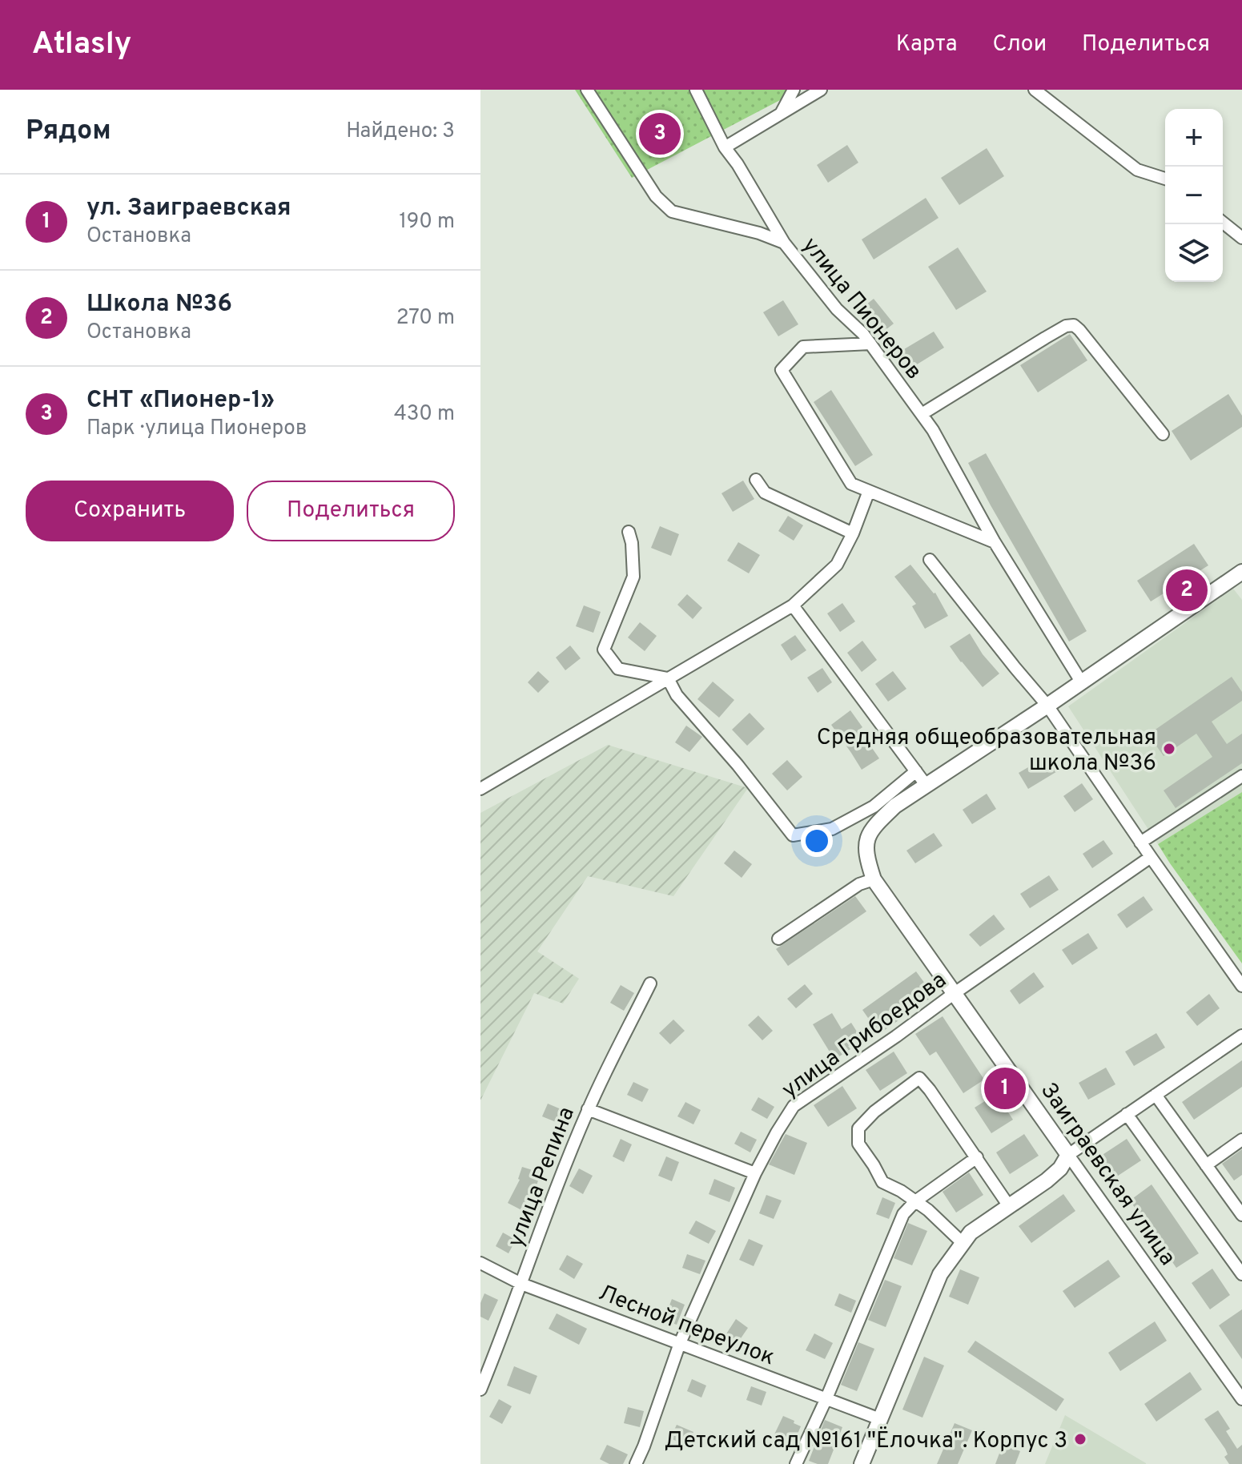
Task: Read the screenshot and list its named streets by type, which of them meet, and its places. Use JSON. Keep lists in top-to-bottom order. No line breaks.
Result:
{"streets":{"main road":["Заиграевская улица"],"street":["улица Пионеров","улица Грибоедова","улица Репина","Лесной переулок"]},"crossings":[["улица Грибоедова","Заиграевская улица"],["улица Грибоедова","Лесной переулок"],["улица Репина","Лесной переулок"]],"places":["Средняя общеобразовательная школа №36","Детский сад №161 \"Ёлочка\". Корпус 3"],"page":{"header":"Atlasly","nav":["Карта","Слои","Поделиться"],"heading":["Рядом","Найдено: 3"],"map_buttons":["+","−"],"pins":["3","2","1"],"list":[{"mark":"1","name":"ул. Заиграевская","note":"Остановка","value":"190 m"},{"mark":"2","name":"Школа №36","note":"Остановка","value":"270 m"},{"mark":"3","name":"СНТ «Пионер-1»","note":"Парк · улица Пионеров","value":"430 m"}],"buttons":["Сохранить","Поделиться"]}}
